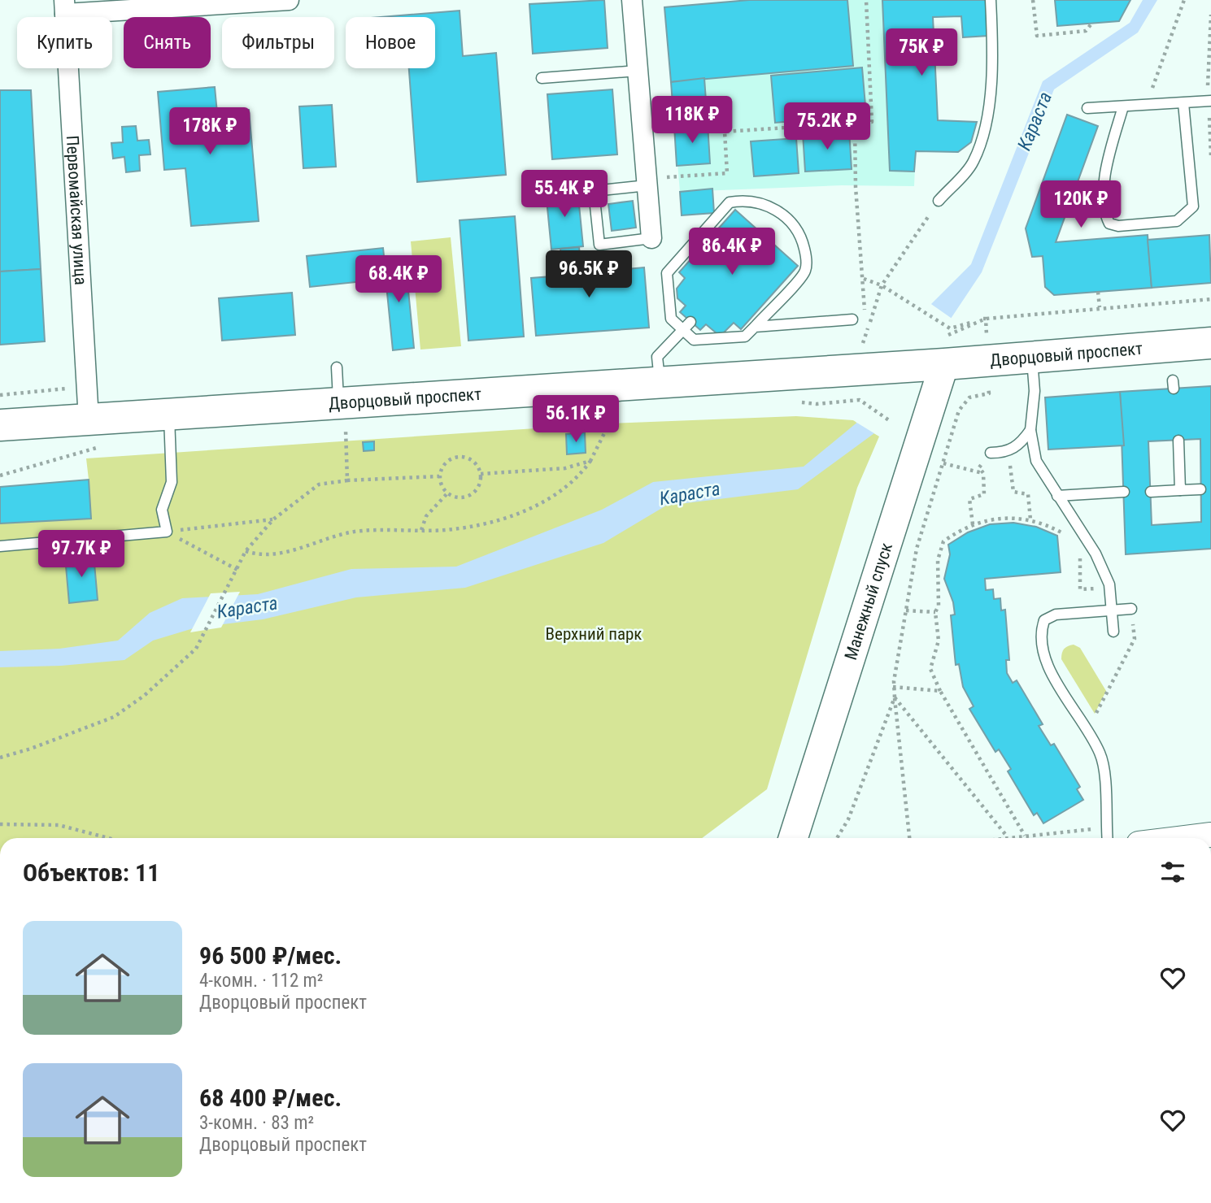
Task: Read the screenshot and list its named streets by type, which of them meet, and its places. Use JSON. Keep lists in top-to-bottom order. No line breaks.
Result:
{"streets":{"main road":["Дворцовый проспект","Манежный спуск"],"street":["Первомайская улица"]},"crossings":[["Первомайская улица","Дворцовый проспект"],["Дворцовый проспект","Манежный спуск"]],"water":["Караста"],"parks":["Верхний парк"],"page":{"chip":["Купить","Снять","Фильтры","Новое"],"price":["75K ₽","118K ₽","75.2K ₽","178K ₽","55.4K ₽","120K ₽","86.4K ₽","96.5K ₽","68.4K ₽","56.1K ₽","97.7K ₽"],"heading":"Объектов: 11","list":[{"name":"96 500 ₽/мес.","note":"4-комн. · 112 m² · Дворцовый проспект"},{"name":"68 400 ₽/мес.","note":"3-комн. · 83 m² · Дворцовый проспект"}]}}
